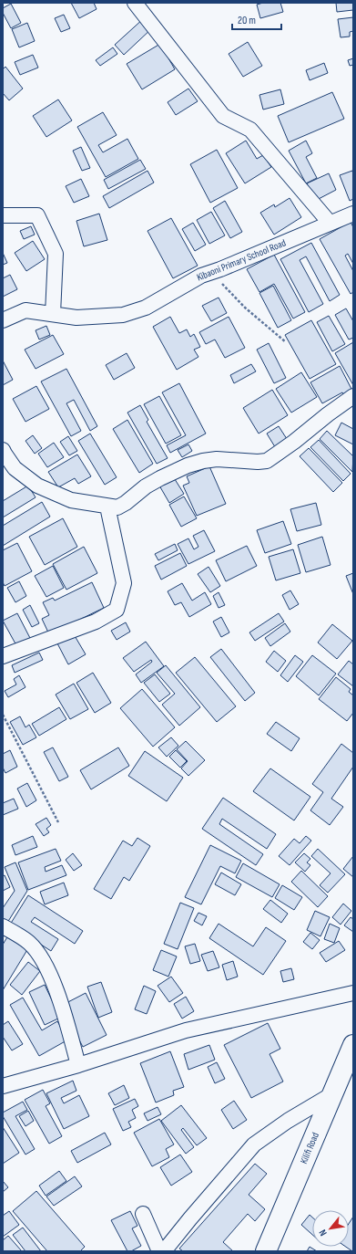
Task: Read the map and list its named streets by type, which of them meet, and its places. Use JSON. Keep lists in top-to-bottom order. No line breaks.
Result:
{"streets":{"street":["Kibaoni Primary School Road","Kilifi Road"]},"scale_bar":"20 m","north":"bottom left"}
